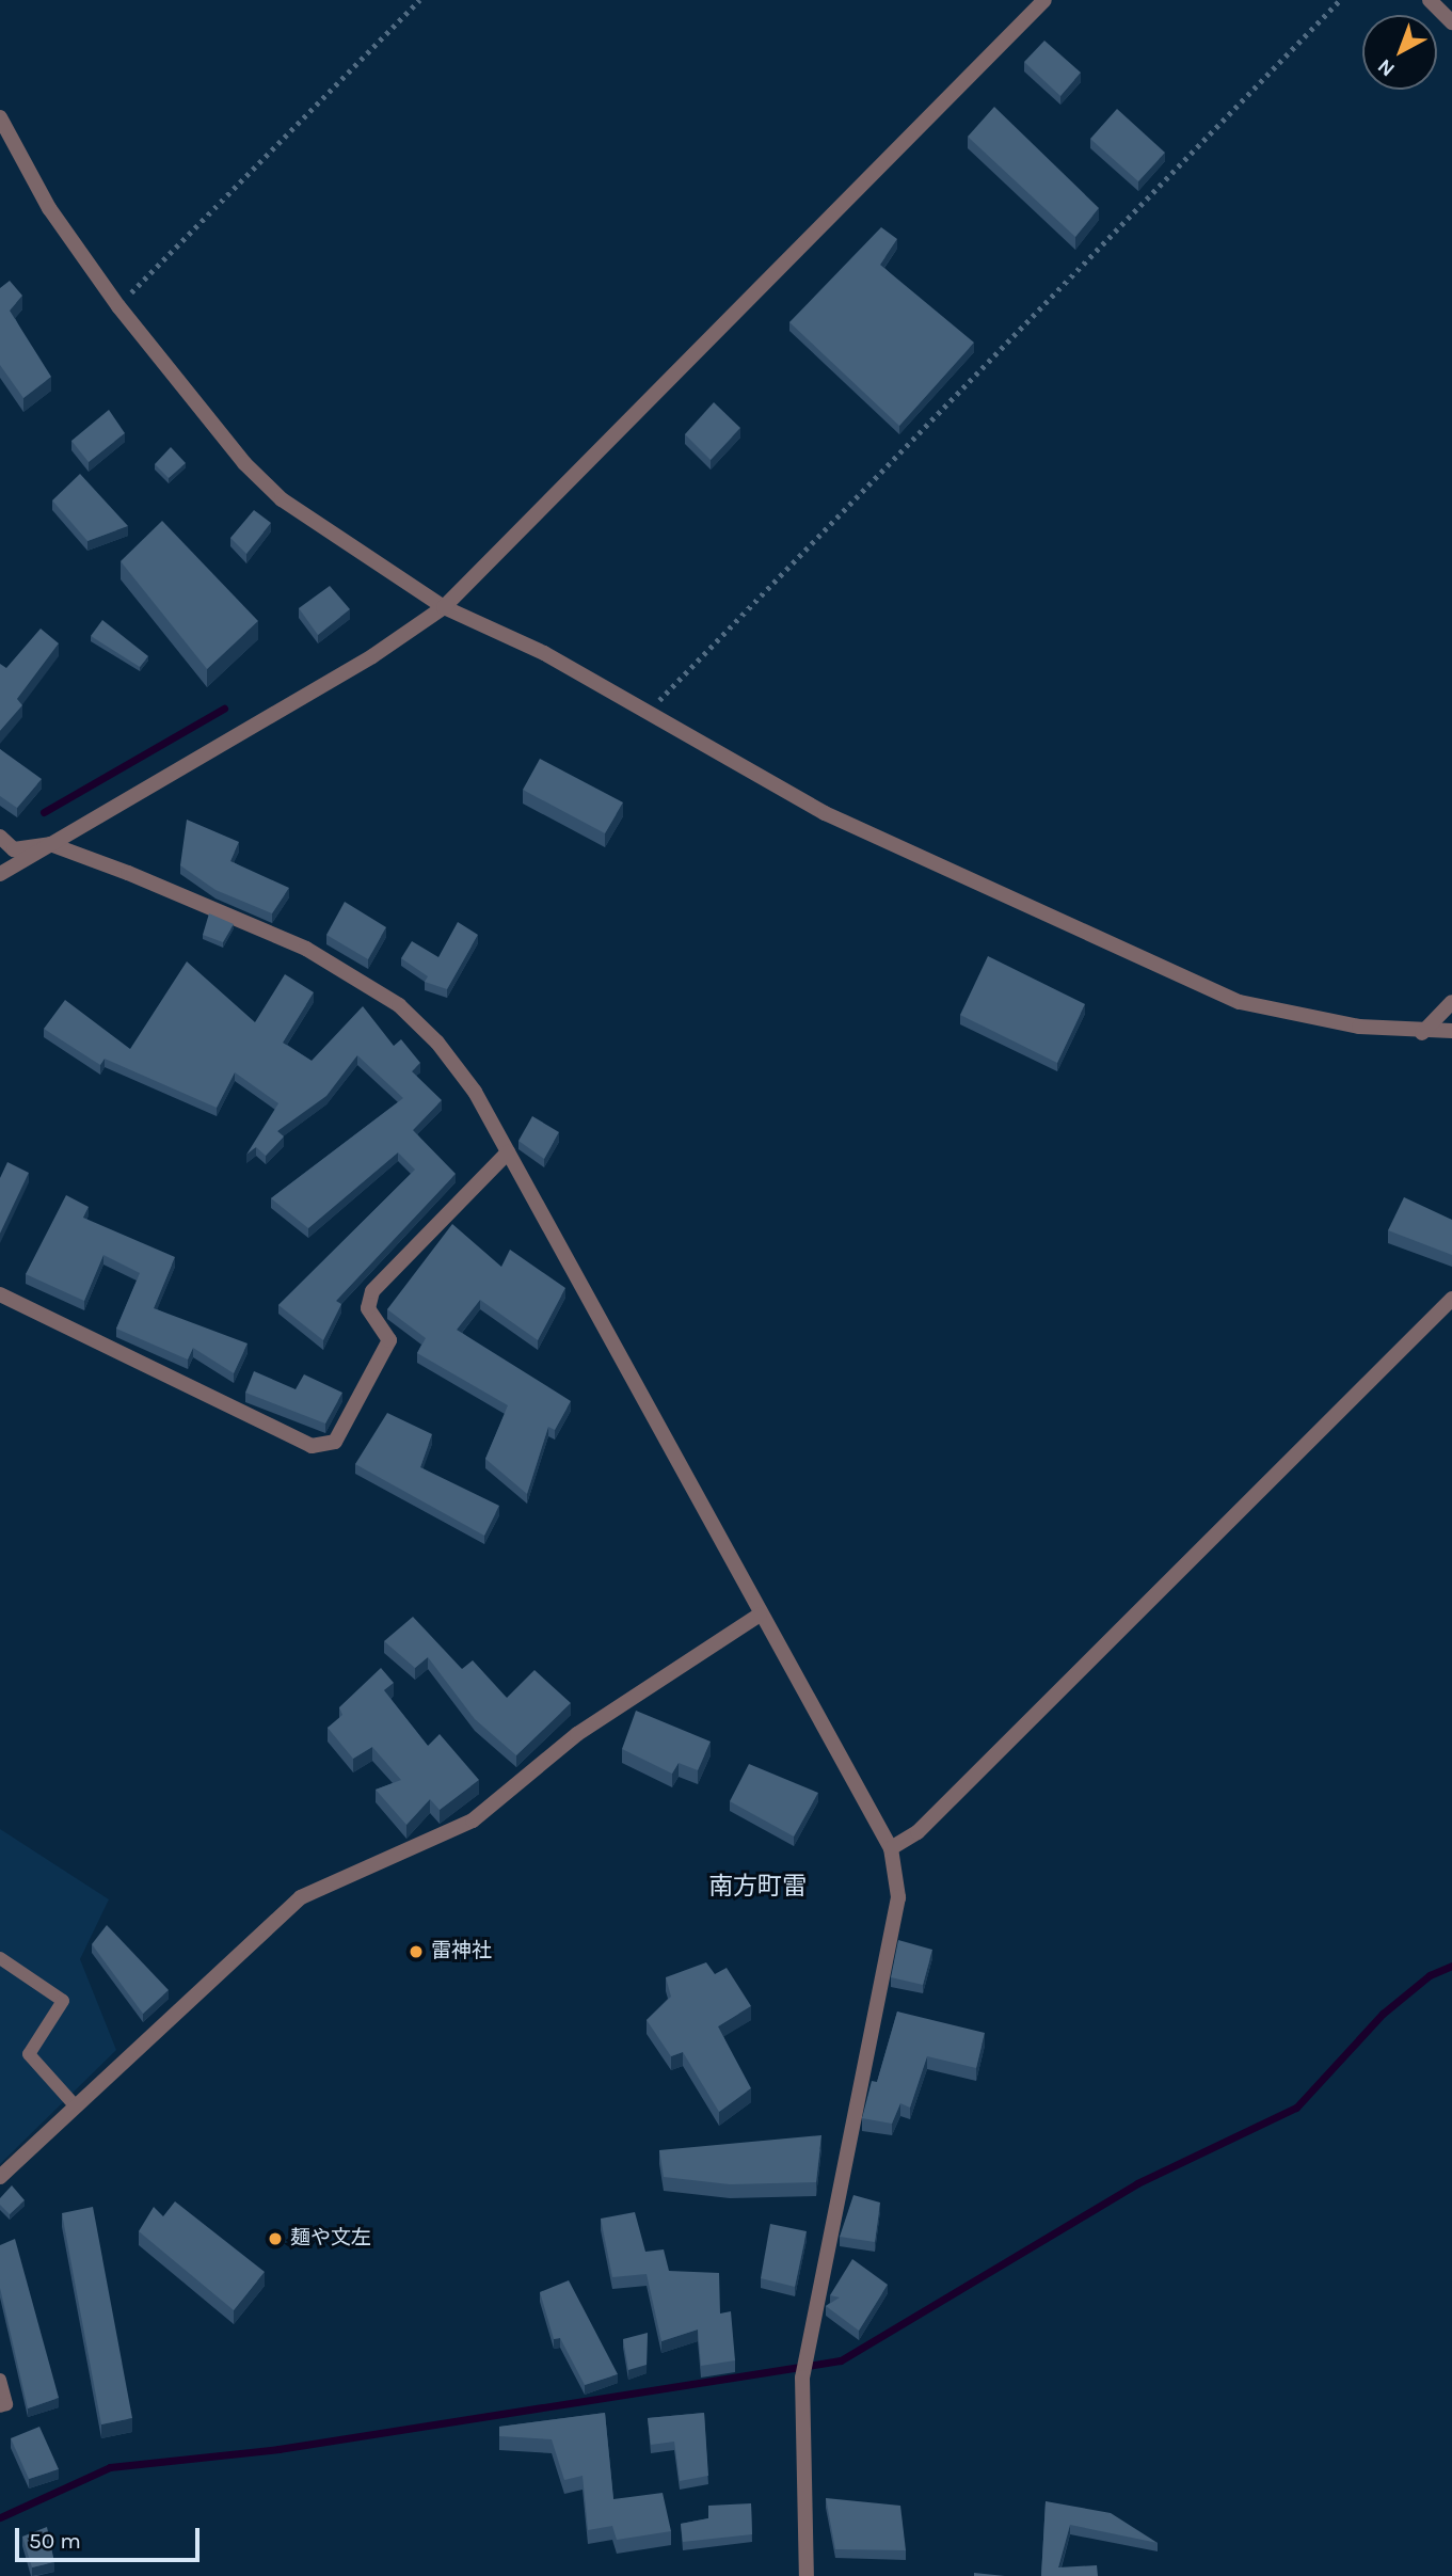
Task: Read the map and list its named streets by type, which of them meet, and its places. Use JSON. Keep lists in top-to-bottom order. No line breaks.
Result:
{"districts":["南方町雷"],"places":["雷神社","麺や文左"],"scale_bar":"50 m","north":"bottom left"}
